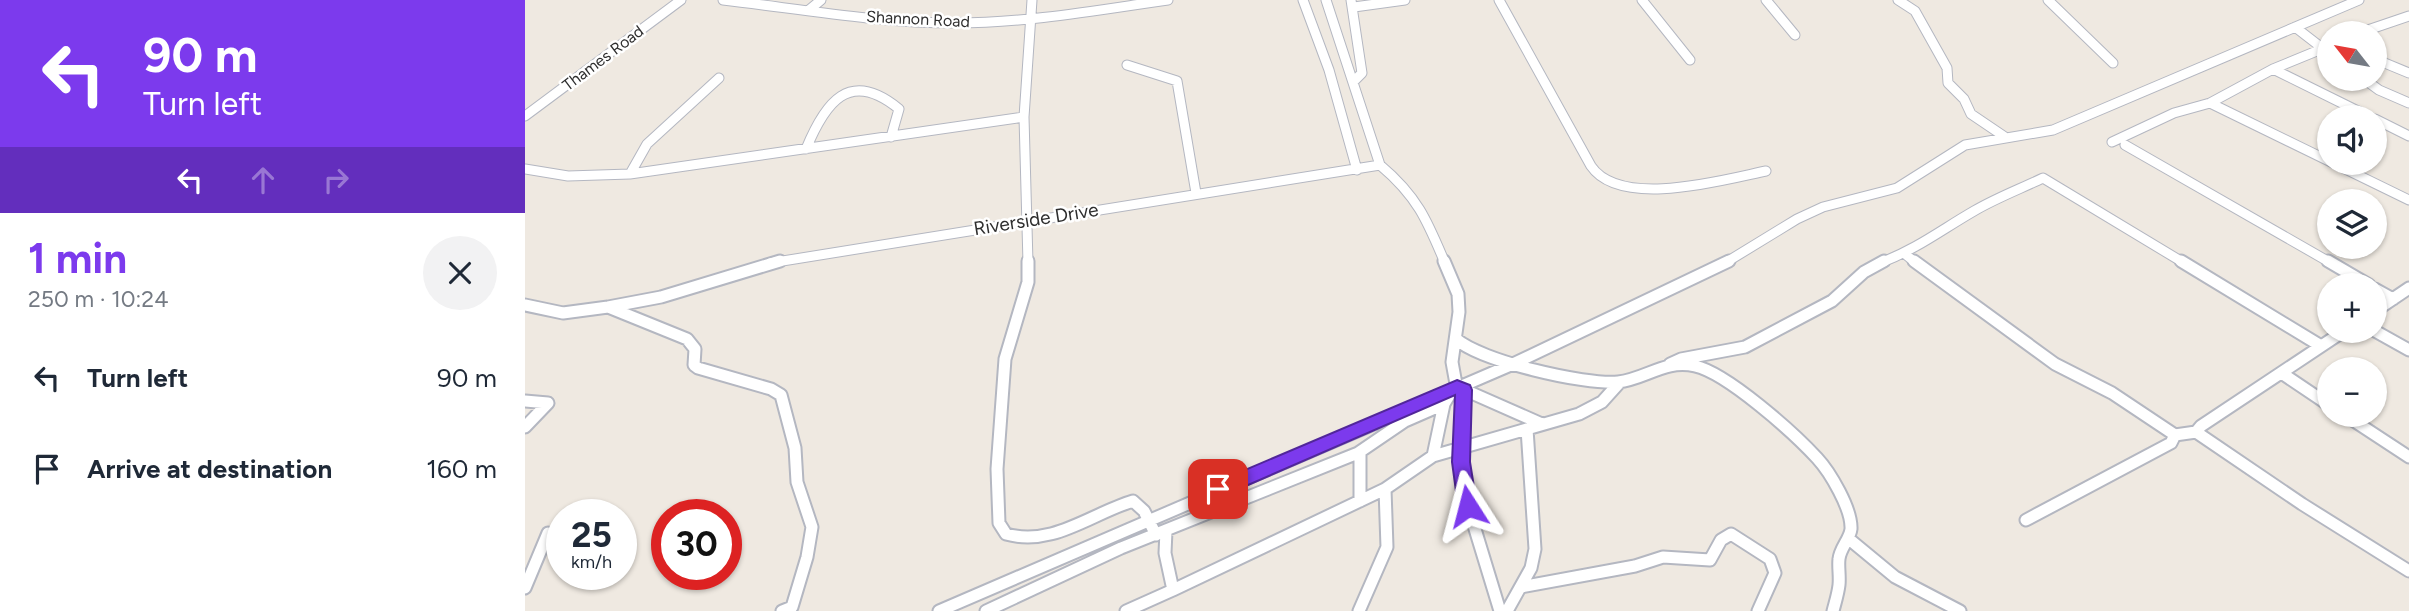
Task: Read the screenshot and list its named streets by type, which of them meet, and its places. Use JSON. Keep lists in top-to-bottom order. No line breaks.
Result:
{"streets":{"street":["Shannon Road","Thames Road","Riverside Drive"]},"north":"top left","page":{"turn":["90 m","Turn left"],"map_buttons":["+","−"],"heading":["1 min","250 m · 10:24"],"list":[{"name":"Turn left","value":"90 m"},{"name":"Arrive at destination","value":"160 m"}],"speed":"25 km/h","limit":"30"}}
